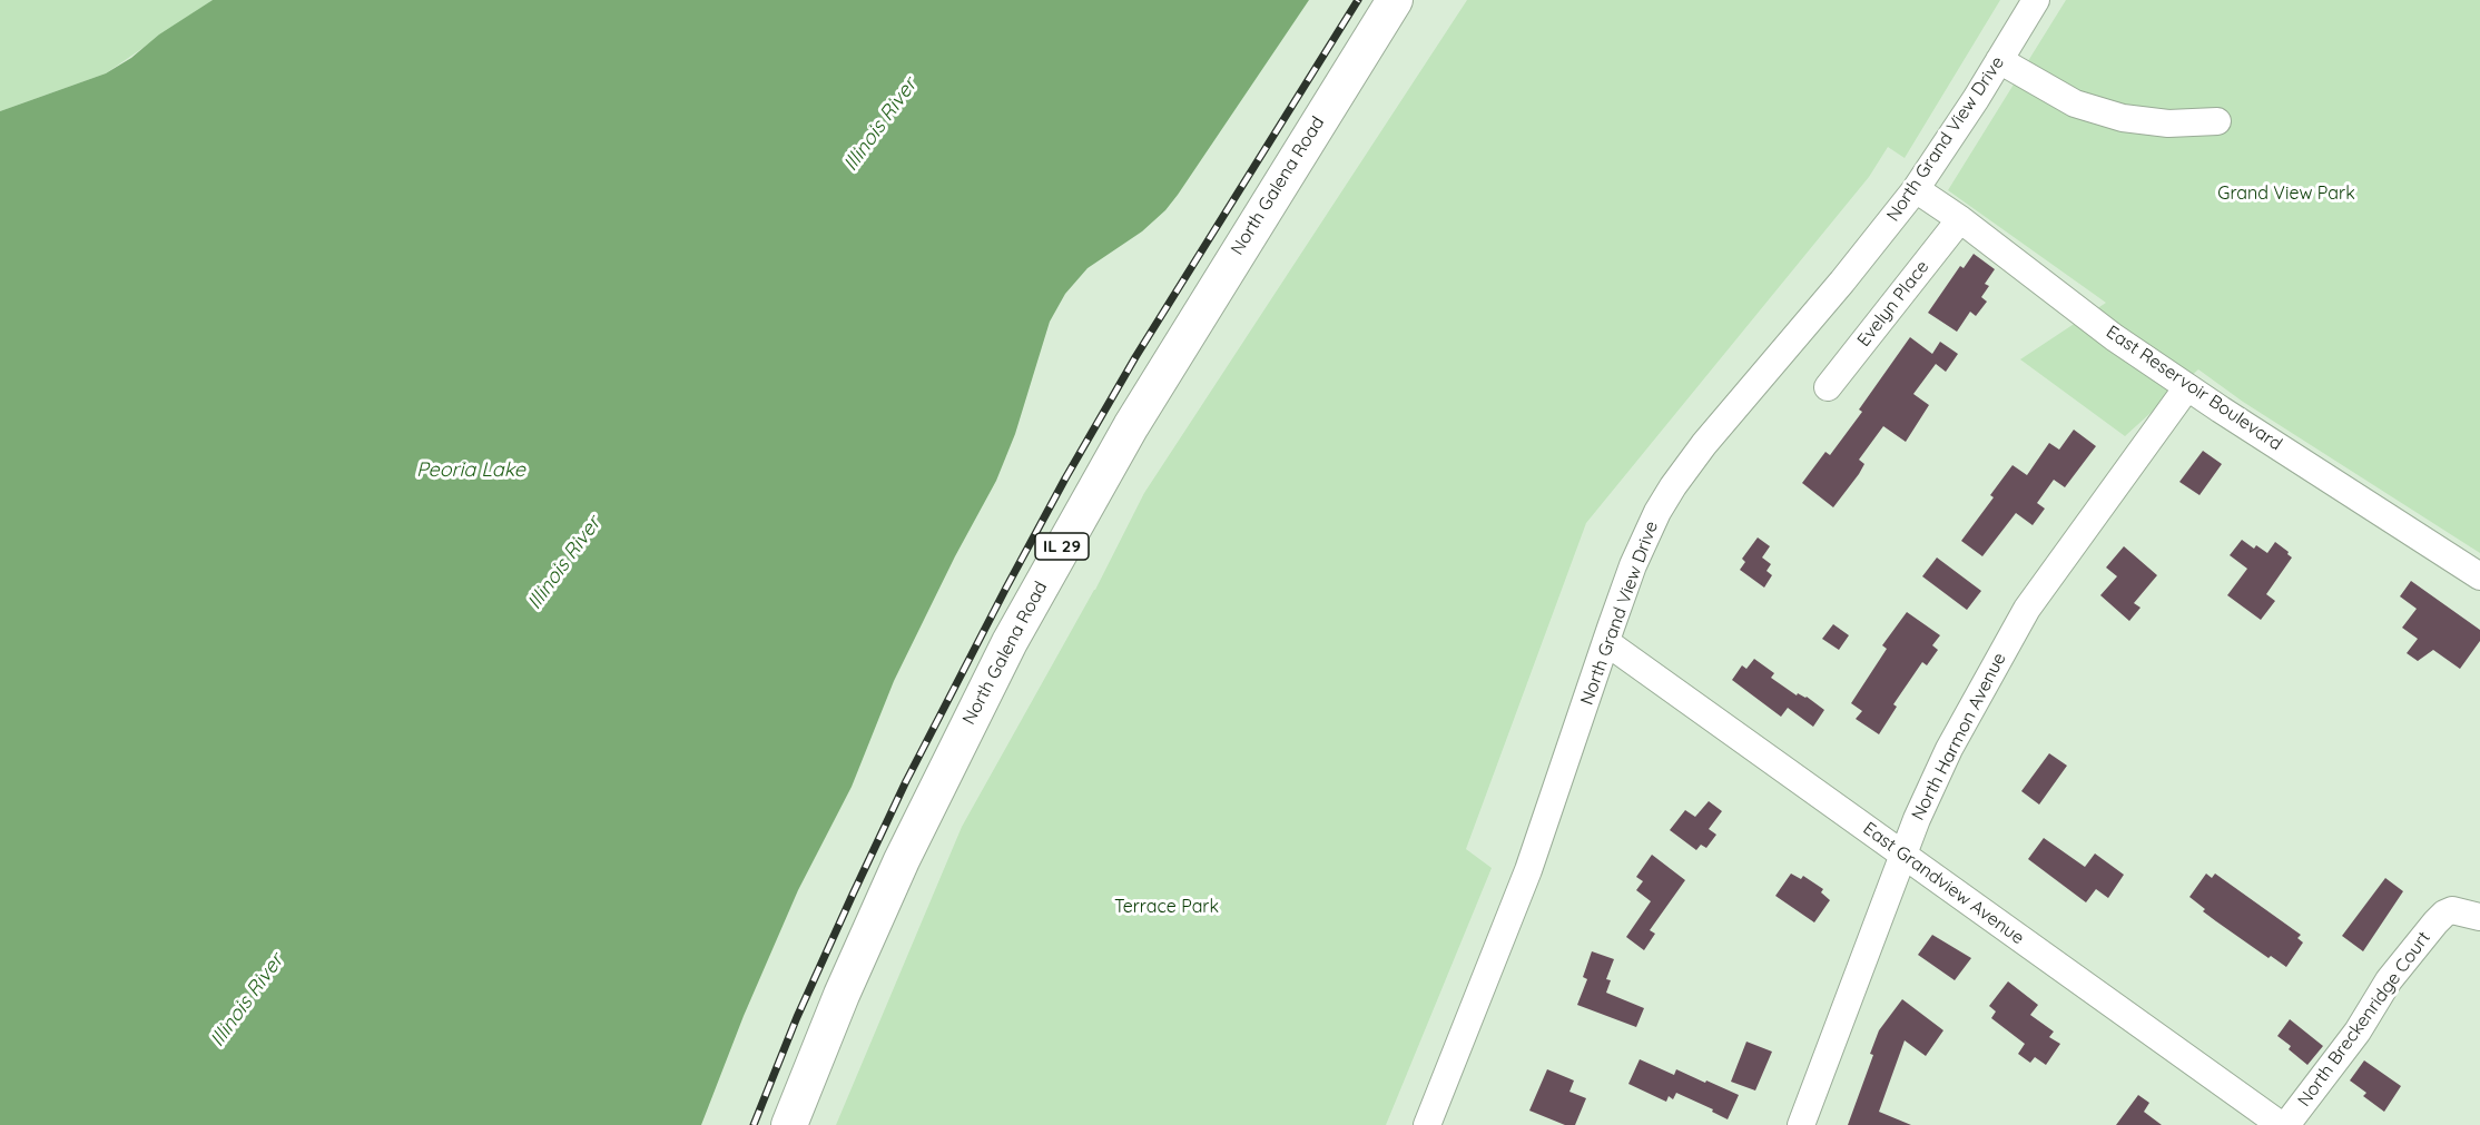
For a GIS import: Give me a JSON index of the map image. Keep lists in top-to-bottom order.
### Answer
{
  "streets": {
    "main road": ["North Galena Road", "IL 29"],
    "street": [
      "North Grand View Drive",
      "Evelyn Place",
      "East Reservoir Boulevard",
      "North Harmon Avenue",
      "East Grandview Avenue",
      "North Breckenridge Court"
    ]
  },
  "crossings": [
    ["North Grand View Drive", "East Reservoir Boulevard"],
    ["North Grand View Drive", "East Grandview Avenue"],
    ["Evelyn Place", "East Reservoir Boulevard"],
    ["East Reservoir Boulevard", "North Harmon Avenue"],
    ["North Harmon Avenue", "East Grandview Avenue"]
  ],
  "water": ["Illinois River", "Peoria Lake"],
  "parks": ["Grand View Park", "Terrace Park"]
}
